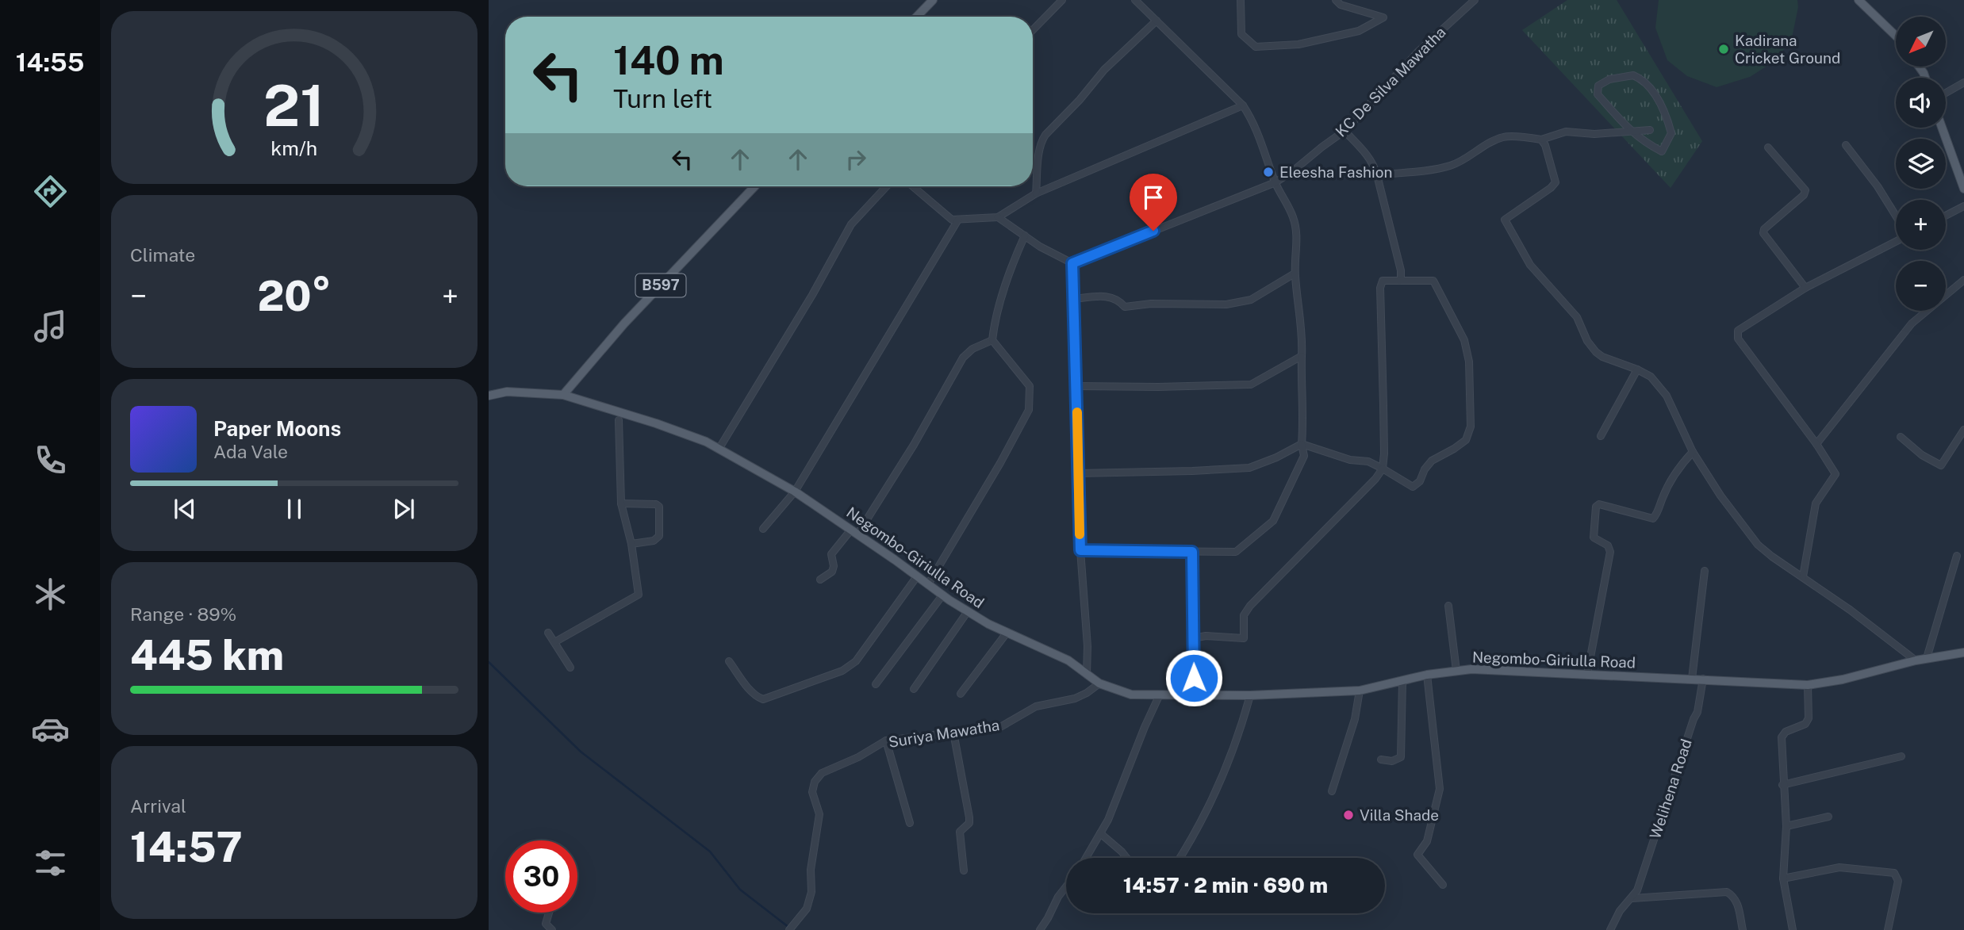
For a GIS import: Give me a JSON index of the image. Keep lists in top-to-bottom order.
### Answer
{
  "streets": {
    "main road": ["B597", "Negombo-Giriulla Road"],
    "street": ["KC De Silva Mawatha", "Suriya Mawatha", "Welihena Road"]
  },
  "crossings": [
    ["B597", "Negombo-Giriulla Road"],
    ["Negombo-Giriulla Road", "Suriya Mawatha"],
    ["Negombo-Giriulla Road", "Welihena Road"]
  ],
  "places": ["Kadirana Cricket Ground", "Eleesha Fashion", "Villa Shade"],
  "north": "bottom left",
  "page": {
    "tabs": "14:55",
    "map_buttons": ["+", "−"],
    "turn": ["140 m", "Turn left"],
    "tile": [
      "Climate",
      ["Range · 89%", "445 km"],
      ["Arrival", "14:57"]
    ],
    "heat": ["−", "20°", "+"],
    "song": ["Paper Moons", "Ada Vale"],
    "limit": "30",
    "trip": "14:57 · 2 min · 690 m",
    "gauge": ["21", "km/h"]
  }
}
